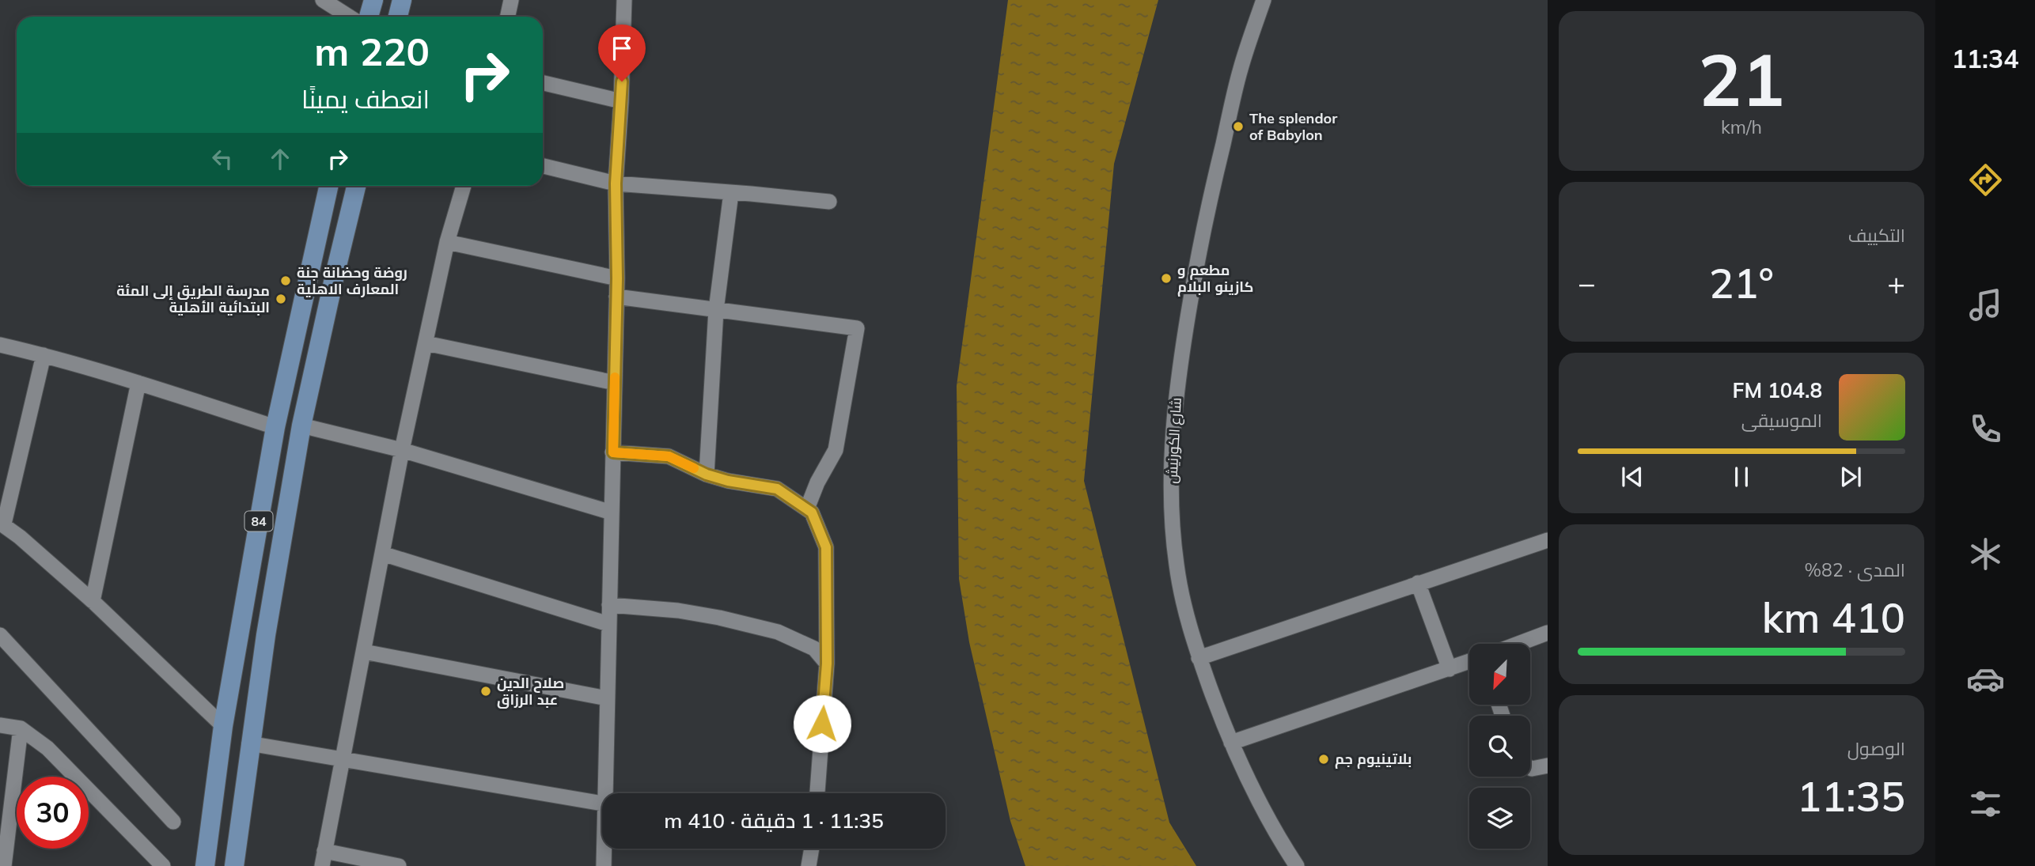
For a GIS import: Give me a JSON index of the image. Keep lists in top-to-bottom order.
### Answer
{
  "streets": {
    "main road": ["84"],
    "street": ["شارع الكورنيش"]
  },
  "places": [
    "The splendor of Babylon",
    "مطعم و كازينو البلام",
    "روضة وحضانة جنة المعارف الاهلية",
    "مدرسة الطريق إلى المئة البتدائية الأهلية",
    "صلاح الدين عبد الرزاق",
    "بلاتينيوم جم"
  ],
  "north": "bottom left",
  "page": {
    "tabs": "11:34",
    "tile": [
      ["21", "km/h"],
      "التكييف",
      ["المدى · 82%", "410 km"],
      ["الوصول", "11:35"]
    ],
    "turn": ["220 m", "انعطف يمينًا"],
    "heat": ["−", "21°", "+"],
    "song": ["104.8 FM", "الموسيقى"],
    "limit": "30",
    "trip": "11:35 · 1 دقيقة · 410 m"
  }
}
